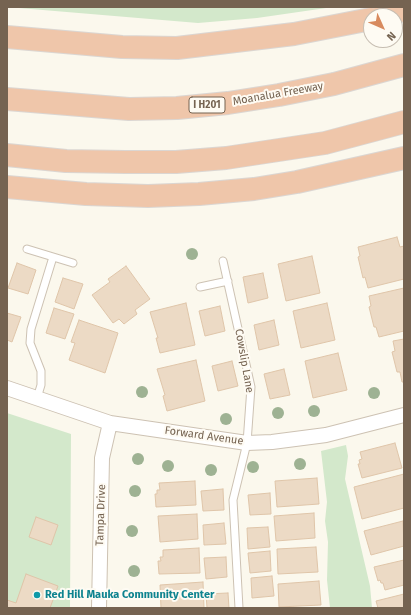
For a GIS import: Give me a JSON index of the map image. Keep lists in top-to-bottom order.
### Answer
{
  "streets": {
    "highway": ["Moanalua Freeway", "I H201"],
    "street": ["Forward Avenue", "Tampa Drive"],
    "lane": ["Cowslip Lane"]
  },
  "crossings": [
    ["Cowslip Lane", "Forward Avenue"],
    ["Forward Avenue", "Tampa Drive"]
  ],
  "places": ["Red Hill Mauka Community Center"],
  "north": "bottom right"
}
